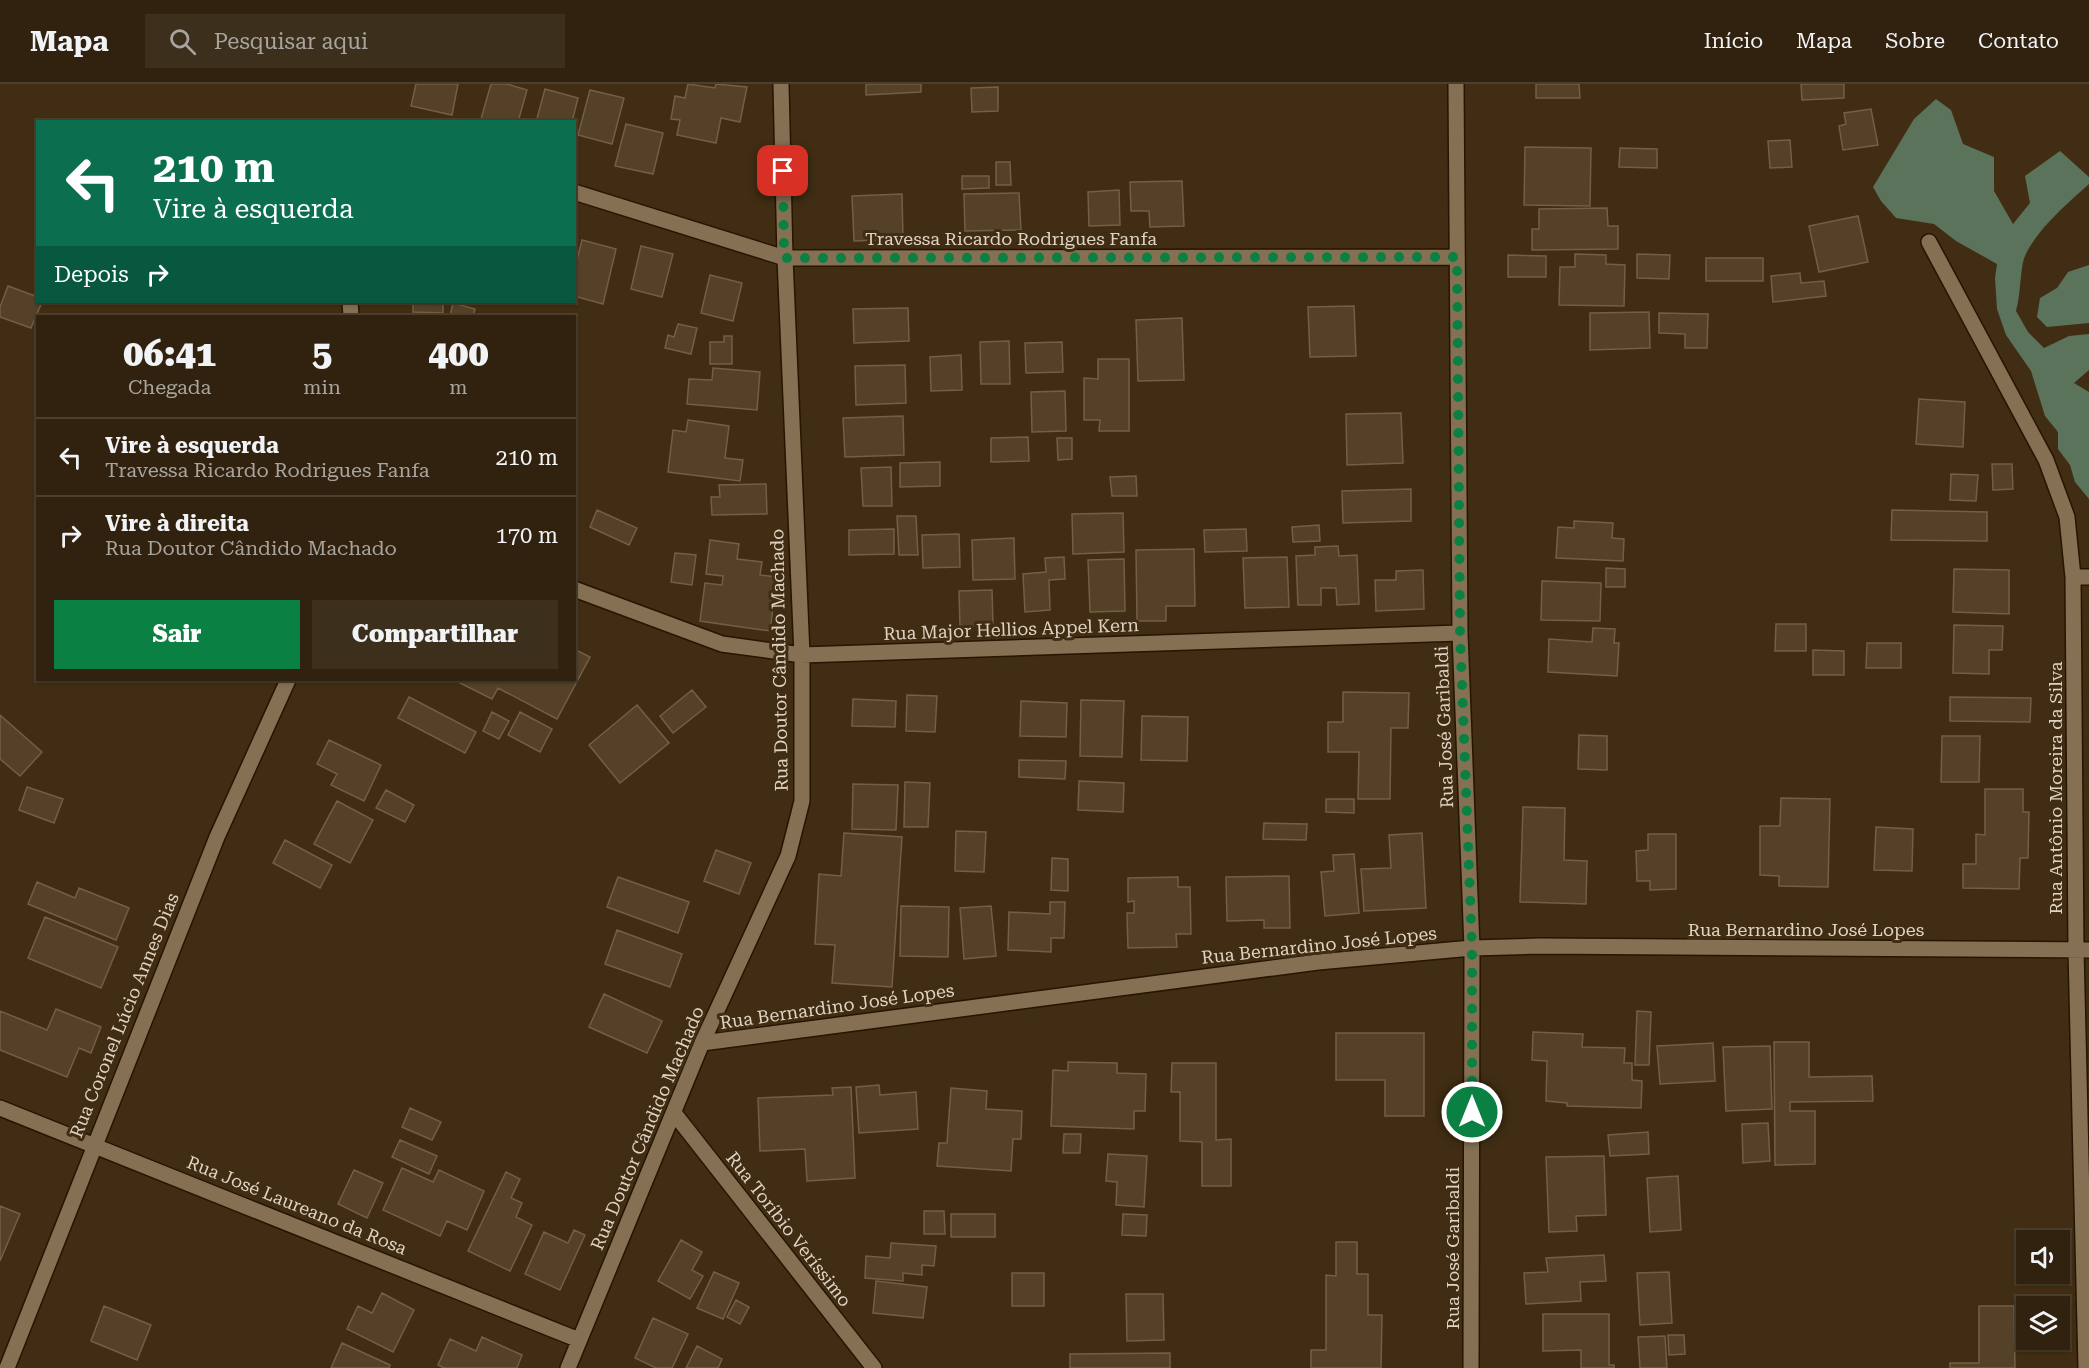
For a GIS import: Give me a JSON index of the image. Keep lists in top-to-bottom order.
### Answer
{
  "streets": {
    "street": [
      "Travessa Ricardo Rodrigues Fanfa",
      "Rua Major Hellios Appel Kern",
      "Rua Doutor Cândido Machado",
      "Rua José Garibaldi",
      "Rua Antônio Moreira da Silva",
      "Rua Bernardino José Lopes",
      "Rua Coronel Lúcio Annes Dias",
      "Rua José Laureano da Rosa",
      "Rua Toríbio Veríssimo"
    ]
  },
  "crossings": [
    ["Travessa Ricardo Rodrigues Fanfa", "Rua Doutor Cândido Machado"],
    ["Travessa Ricardo Rodrigues Fanfa", "Rua José Garibaldi"],
    ["Rua Major Hellios Appel Kern", "Rua Doutor Cândido Machado"],
    ["Rua Major Hellios Appel Kern", "Rua José Garibaldi"],
    ["Rua Doutor Cândido Machado", "Rua Bernardino José Lopes"],
    ["Rua Doutor Cândido Machado", "Rua José Laureano da Rosa"],
    ["Rua Doutor Cândido Machado", "Rua Toríbio Veríssimo"],
    ["Rua José Garibaldi", "Rua Bernardino José Lopes"],
    ["Rua Antônio Moreira da Silva", "Rua Bernardino José Lopes"],
    ["Rua Coronel Lúcio Annes Dias", "Rua José Laureano da Rosa"]
  ],
  "page": {
    "header": "Mapa",
    "search": "Pesquisar aqui",
    "nav": [
      "Início",
      "Mapa",
      "Sobre",
      "Contato"
    ],
    "turn": ["210 m", "Vire à esquerda"],
    "then": "Depois",
    "eta": [
      "06:41",
      "Chegada",
      "5",
      "min",
      "400",
      "m"
    ],
    "list": [
      {
        "name": "Vire à esquerda",
        "note": "Travessa Ricardo Rodrigues Fanfa",
        "value": "210 m"
      },
      {
        "name": "Vire à direita",
        "note": "Rua Doutor Cândido Machado",
        "value": "170 m"
      }
    ],
    "buttons": ["Sair", "Compartilhar"]
  }
}
